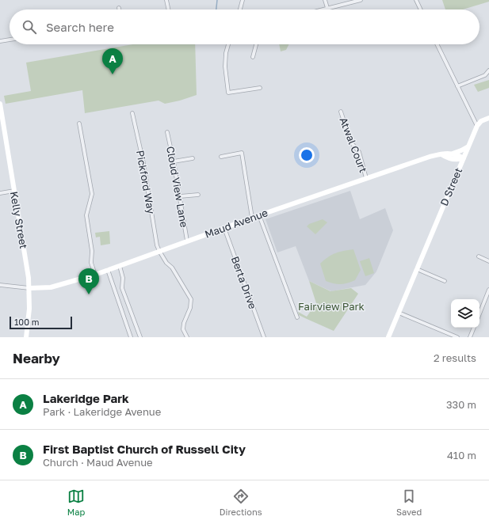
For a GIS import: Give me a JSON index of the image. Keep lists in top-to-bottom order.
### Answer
{
  "streets": {
    "street": [
      "Atwal Court",
      "Pickford Way",
      "Cloud View Lane",
      "D Street",
      "Kelly Street",
      "Maud Avenue",
      "Berta Drive"
    ]
  },
  "crossings": [
    ["Atwal Court", "Maud Avenue"],
    ["Pickford Way", "Maud Avenue"],
    ["Cloud View Lane", "Maud Avenue"],
    ["D Street", "Maud Avenue"],
    ["Kelly Street", "Maud Avenue"],
    ["Maud Avenue", "Berta Drive"]
  ],
  "parks": ["Fairview Park"],
  "scale_bar": "100 m",
  "page": {
    "search": "Search here",
    "pins": ["A", "B"],
    "scale": "100 m",
    "heading": ["Nearby", "2 results"],
    "list": [
      {
        "mark": "A",
        "name": "Lakeridge Park",
        "note": "Park · Lakeridge Avenue",
        "value": "330 m"
      },
      {
        "mark": "B",
        "name": "First Baptist Church of Russell City",
        "note": "Church · Maud Avenue",
        "value": "410 m"
      }
    ],
    "nav": ["Map", "Directions", "Saved"]
  }
}
